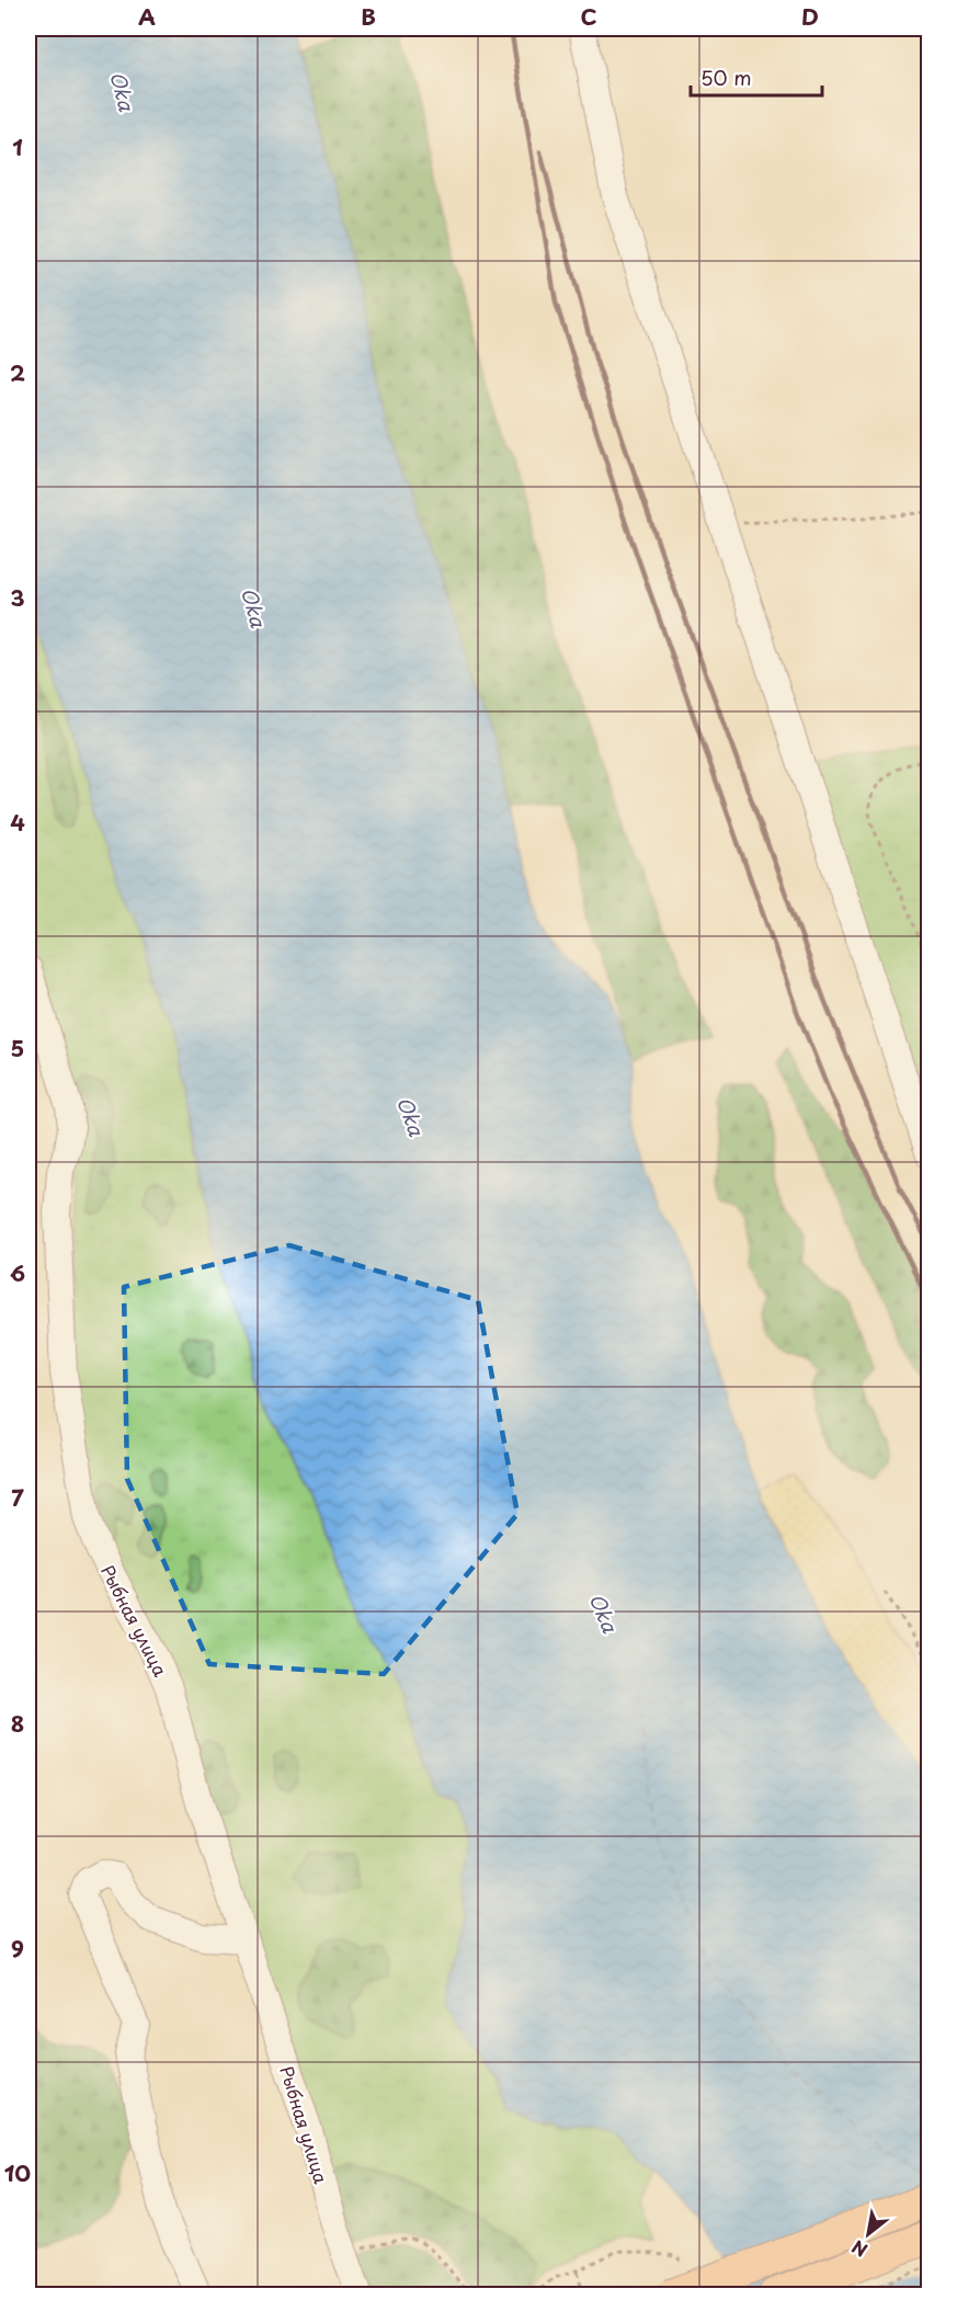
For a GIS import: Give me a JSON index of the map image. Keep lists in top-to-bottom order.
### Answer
{
  "streets": {
    "street": ["Рыбная улица"]
  },
  "water": ["Oka"],
  "scale_bar": "50 m",
  "north": "bottom left",
  "grid": {
    "columns": [
      "A",
      "B",
      "C",
      "D"
    ],
    "rows": [
      "1",
      "2",
      "3",
      "4",
      "5",
      "6",
      "7",
      "8",
      "9",
      "10"
    ]
  }
}
